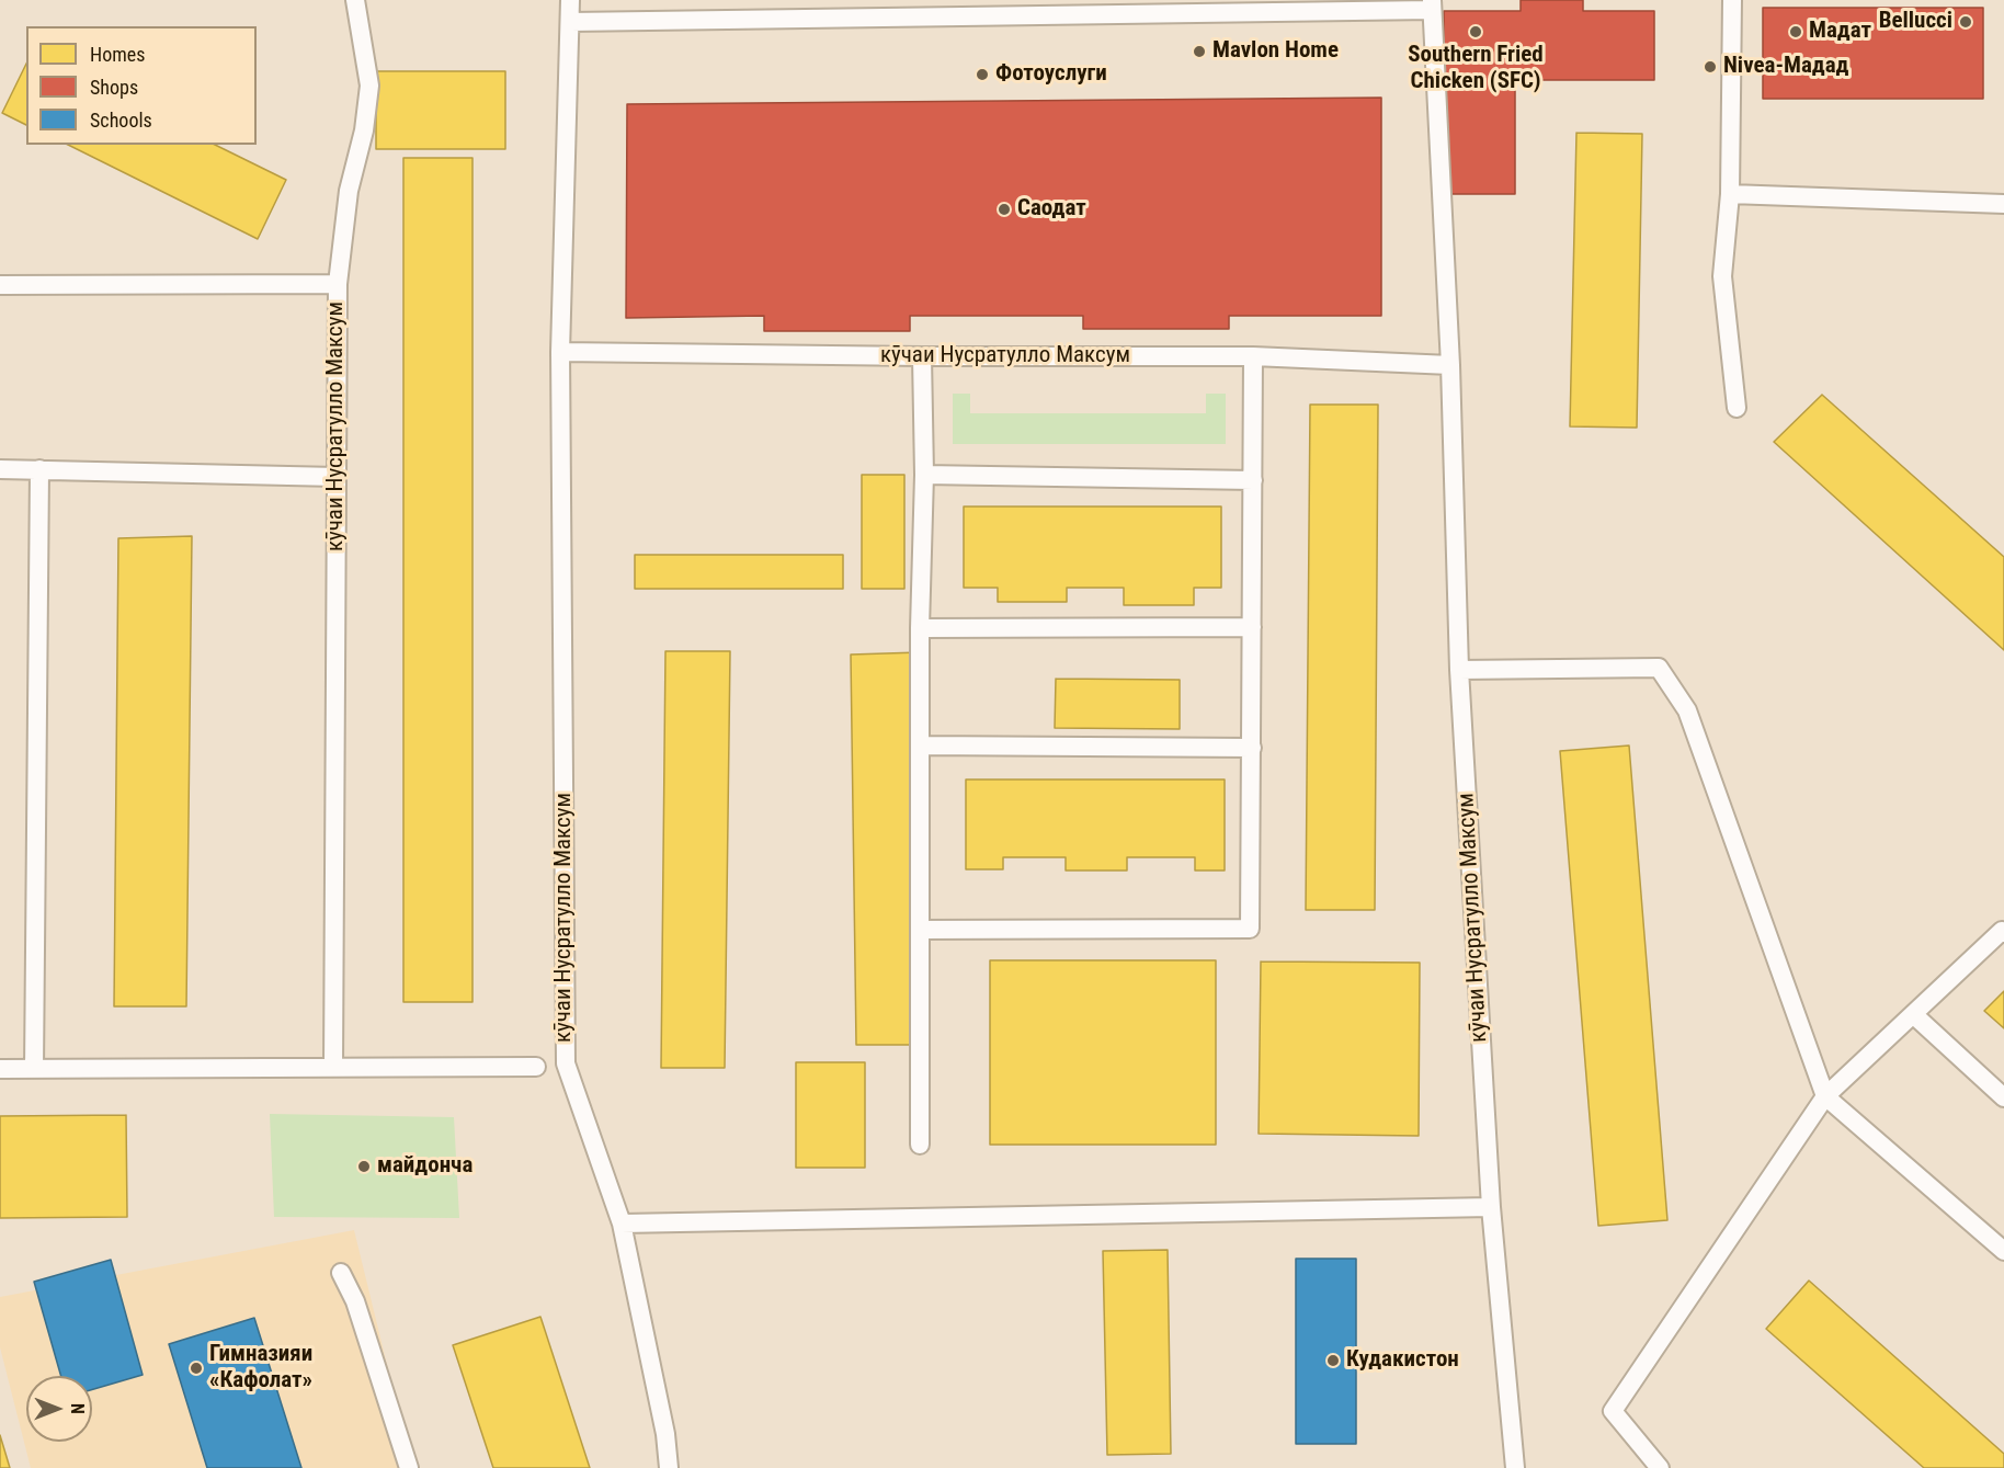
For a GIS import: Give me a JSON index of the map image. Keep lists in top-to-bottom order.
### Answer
{
  "streets": {
    "lane": ["кӯчаи Нусратулло Максум"]
  },
  "places": [
    "Bellucci",
    "Southern Fried Chicken (SFC)",
    "Мадат",
    "Mavlon Home",
    "Nivea-Мадад",
    "Фотоуслуги",
    "Саодат",
    "майдонча",
    "Кудакистон",
    "Гимназияи «Кафолат»"
  ],
  "legend": ["Homes", "Shops", "Schools"],
  "north": "right"
}
